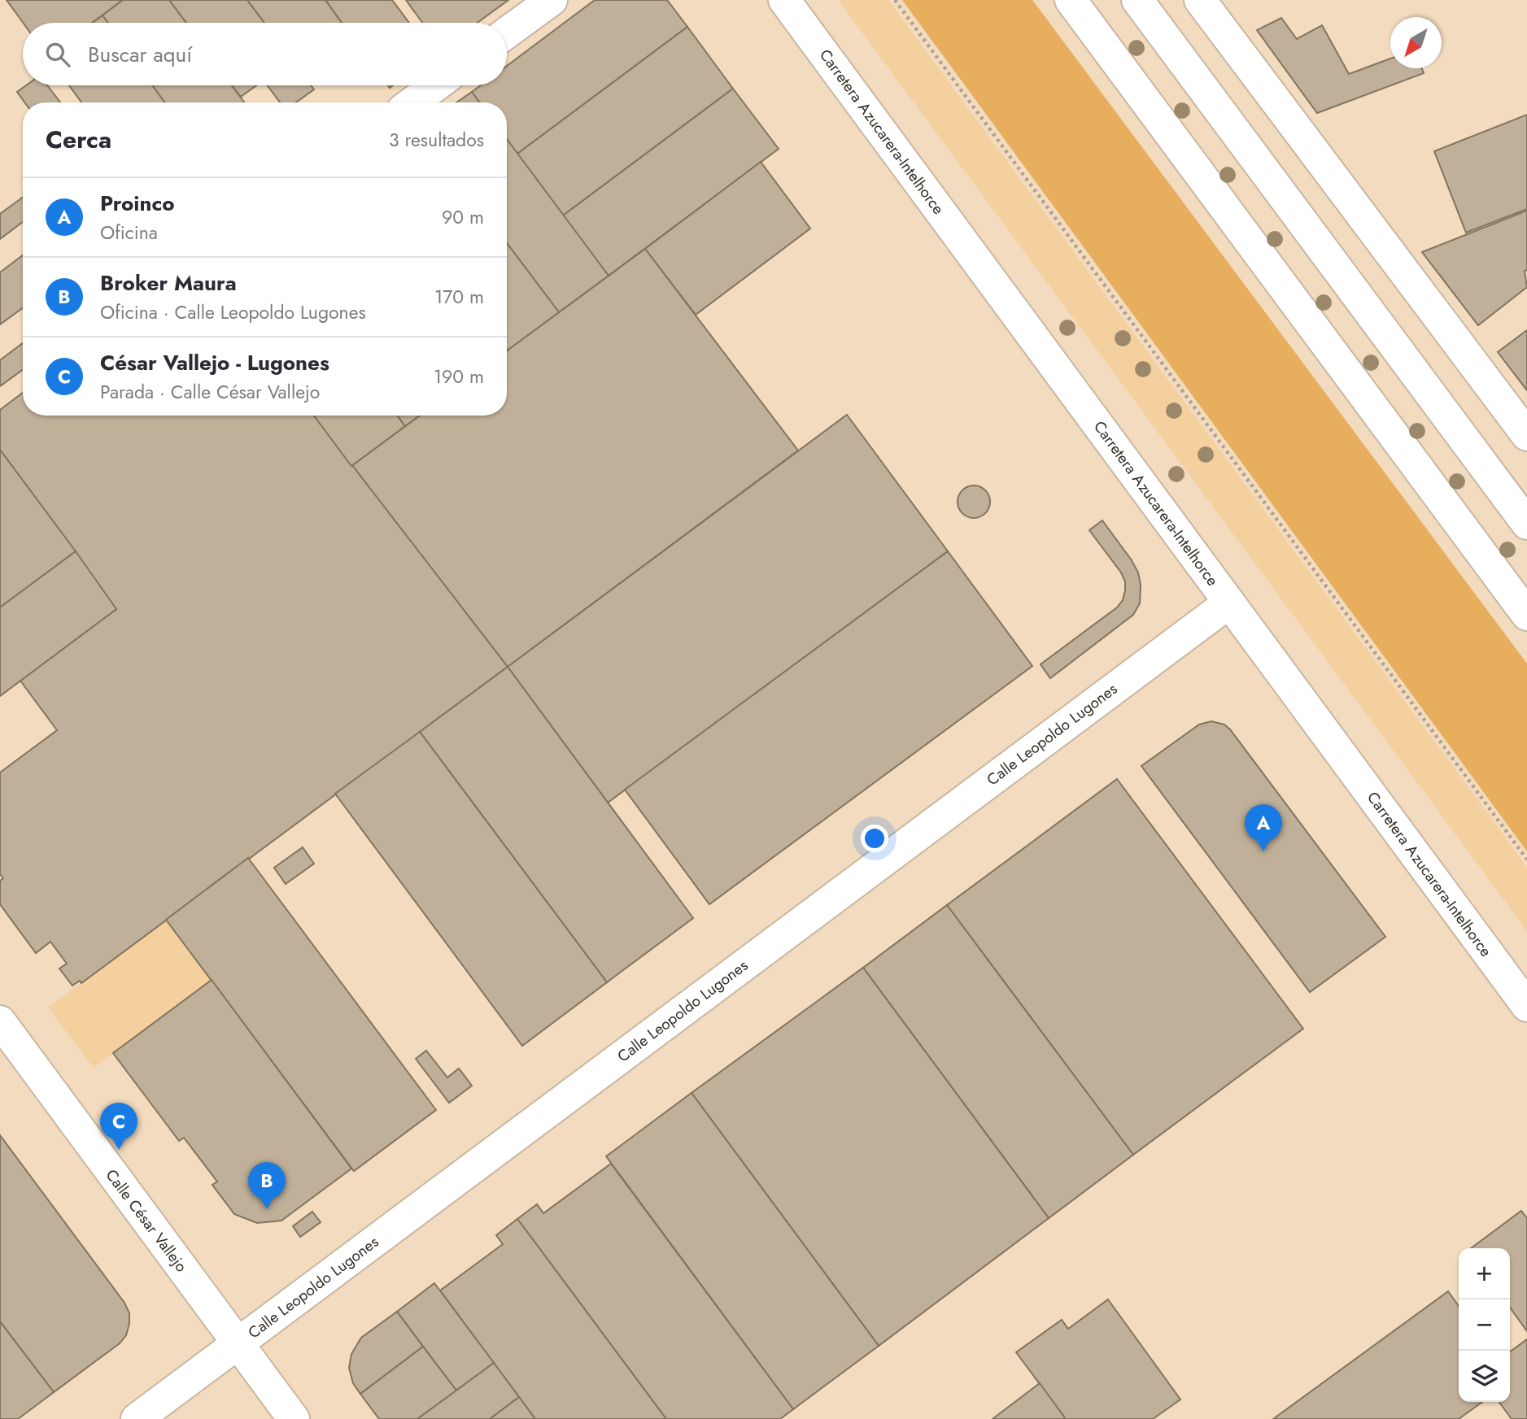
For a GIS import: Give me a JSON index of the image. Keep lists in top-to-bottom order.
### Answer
{
  "streets": {
    "street": ["Carretera Azucarera-Intelhorce", "Calle Leopoldo Lugones", "Calle César Vallejo"]
  },
  "crossings": [
    ["Carretera Azucarera-Intelhorce", "Calle Leopoldo Lugones"],
    ["Calle Leopoldo Lugones", "Calle César Vallejo"]
  ],
  "north": "bottom left",
  "page": {
    "search": "Buscar aquí",
    "heading": ["Cerca", "3 resultados"],
    "list": [
      {
        "mark": "A",
        "name": "Proinco",
        "note": "Oficina",
        "value": "90 m"
      },
      {
        "mark": "B",
        "name": "Broker Maura",
        "note": "Oficina · Calle Leopoldo Lugones",
        "value": "170 m"
      },
      {
        "mark": "C",
        "name": "César Vallejo - Lugones",
        "note": "Parada · Calle César Vallejo",
        "value": "190 m"
      }
    ],
    "pins": ["A", "C", "B"],
    "map_buttons": ["+", "−"]
  }
}
